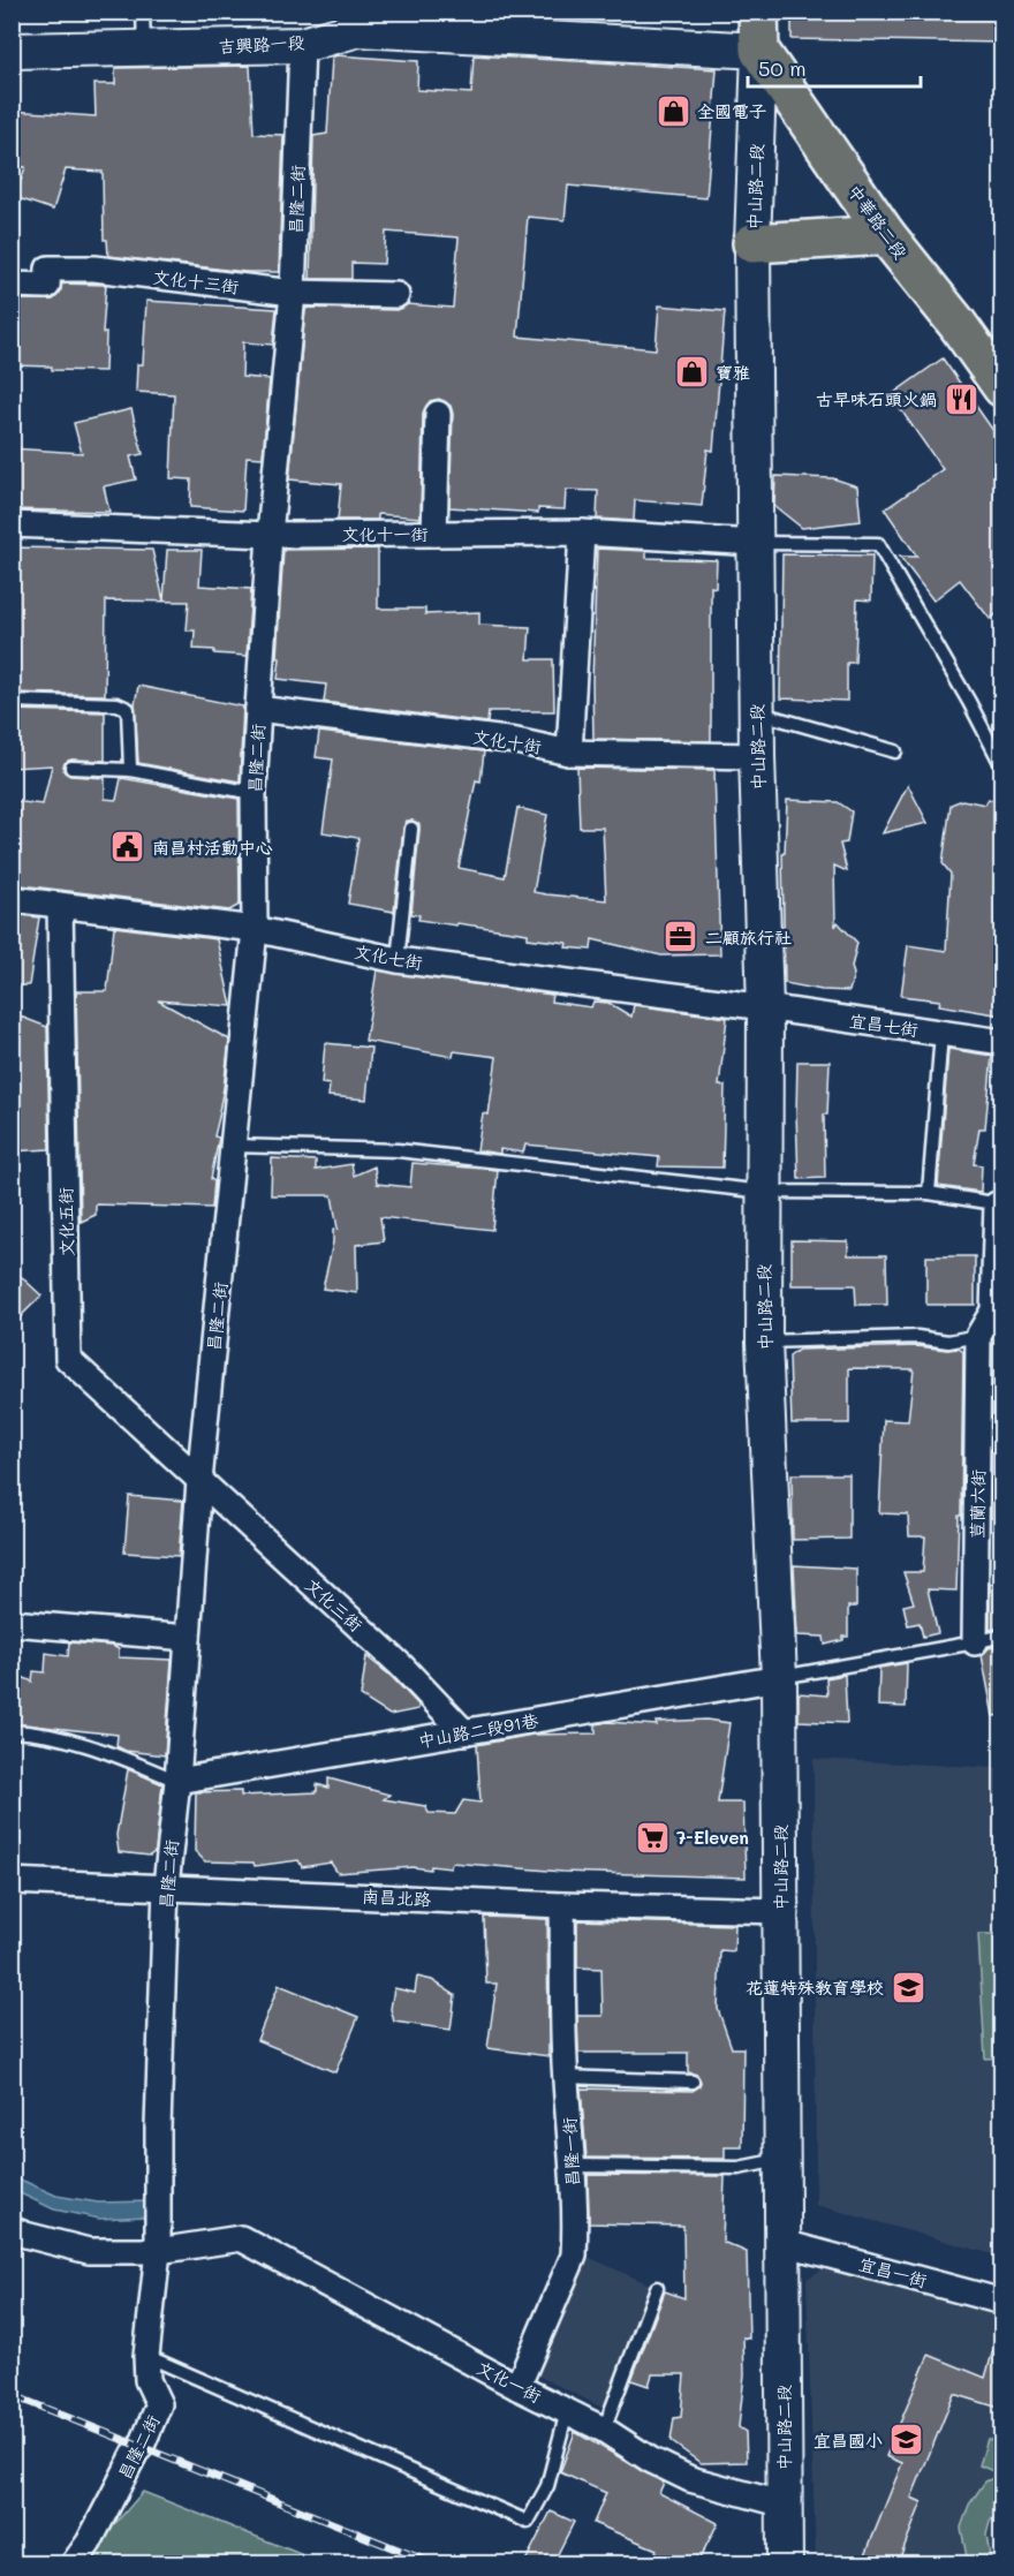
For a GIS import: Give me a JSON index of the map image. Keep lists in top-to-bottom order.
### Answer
{
  "streets": {
    "main road": ["中華路二段"],
    "street": [
      "吉興路一段",
      "中山路二段",
      "昌隆二街",
      "文化十三街",
      "文化十一街",
      "文化十街",
      "文化七街",
      "宜昌七街",
      "文化五街",
      "荳蘭六街",
      "文化三街",
      "中山路二段91巷",
      "南昌北路",
      "昌隆一街",
      "宜昌一街",
      "文化一街"
    ]
  },
  "crossings": [
    ["吉興路一段", "中山路二段"],
    ["吉興路一段", "昌隆二街"],
    ["吉興路一段", "中華路二段"],
    ["中山路二段", "中華路二段"],
    ["中山路二段", "文化十一街"],
    ["中山路二段", "文化十街"],
    ["中山路二段", "文化七街"],
    ["中山路二段", "宜昌七街"],
    ["中山路二段", "中山路二段91巷"],
    ["中山路二段", "南昌北路"],
    ["中山路二段", "宜昌一街"],
    ["中山路二段", "文化一街"],
    ["昌隆二街", "文化十三街"],
    ["昌隆二街", "文化十一街"],
    ["昌隆二街", "文化十街"],
    ["昌隆二街", "文化七街"],
    ["昌隆二街", "文化五街"],
    ["昌隆二街", "文化三街"],
    ["昌隆二街", "中山路二段91巷"],
    ["昌隆二街", "南昌北路"],
    ["昌隆二街", "文化一街"],
    ["文化七街", "宜昌七街"],
    ["文化七街", "文化五街"],
    ["文化五街", "文化三街"],
    ["文化三街", "中山路二段91巷"],
    ["南昌北路", "昌隆一街"],
    ["昌隆一街", "文化一街"]
  ],
  "places": {
    "shop": ["全國電子", "寶雅"],
    "restaurant": ["古早味石頭火鍋"],
    "public building": ["南昌村活動中心"],
    "office": ["二顧旅行社"],
    "supermarket": ["7-Eleven"],
    "school or university": ["花蓮特殊教育學校", "宜昌國小"]
  },
  "scale_bar": "50 m"
}
